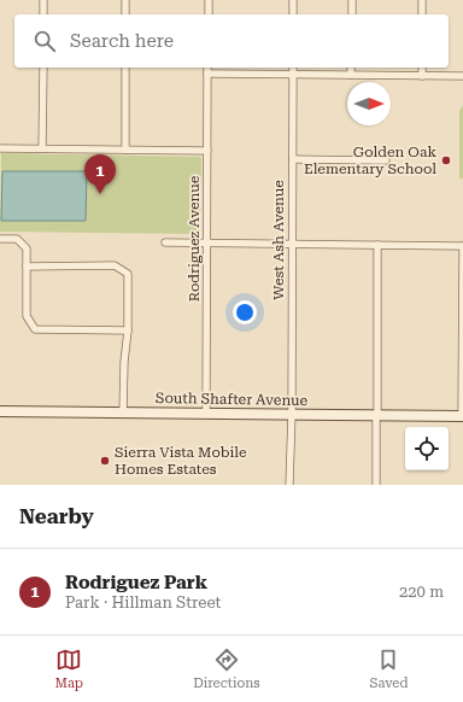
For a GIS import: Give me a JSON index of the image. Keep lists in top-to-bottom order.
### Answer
{
  "streets": {
    "main road": ["South Shafter Avenue"],
    "street": ["Rodriguez Avenue", "West Ash Avenue"]
  },
  "crossings": [
    ["Rodriguez Avenue", "South Shafter Avenue"],
    ["West Ash Avenue", "South Shafter Avenue"]
  ],
  "places": ["Golden Oak Elementary School", "Sierra Vista Mobile Homes Estates"],
  "north": "right",
  "page": {
    "search": "Search here",
    "pins": "1",
    "heading": "Nearby",
    "list": [
      {
        "mark": "1",
        "name": "Rodriguez Park",
        "note": "Park · Hillman Street",
        "value": "220 m"
      }
    ],
    "nav": ["Map", "Directions", "Saved"]
  }
}
